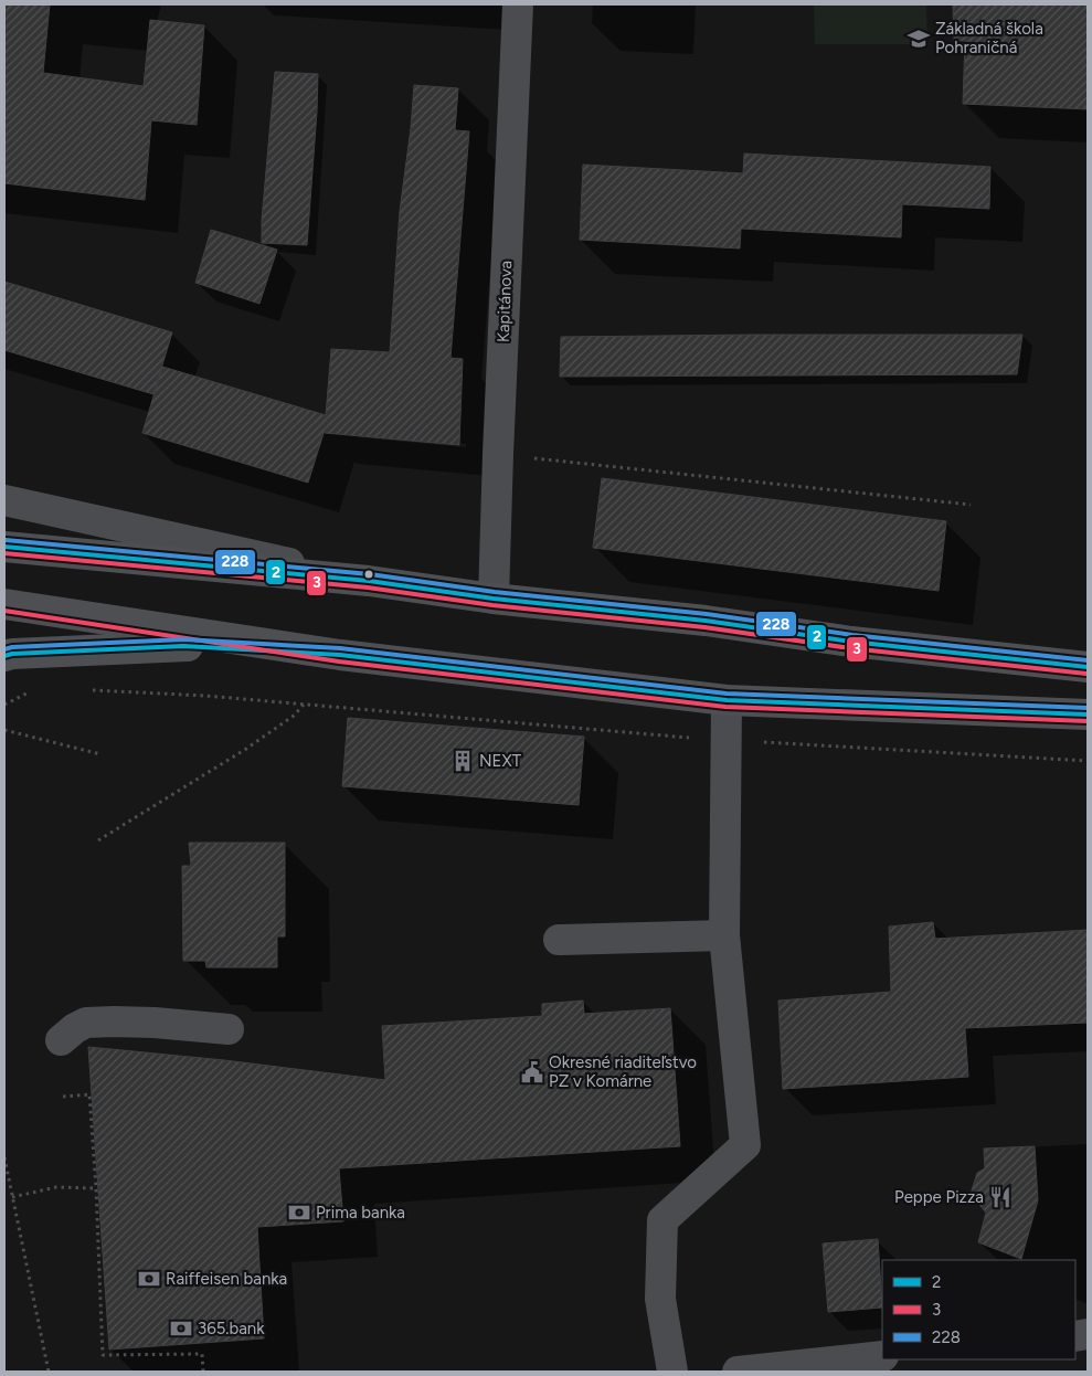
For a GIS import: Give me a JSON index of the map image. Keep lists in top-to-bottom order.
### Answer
{
  "streets": {
    "street": ["Kapitánova"]
  },
  "places": {
    "school or university": ["Základná škola Pohraničná"],
    "building": ["NEXT"],
    "public building": ["Okresné riaditeľstvo PZ v Komárne"],
    "restaurant": ["Peppe Pizza"],
    "bank": ["Prima banka", "Raiffeisen banka", "365.bank"]
  },
  "lines": ["transit line 228", "transit line 2", "transit line 3"],
  "legend": ["2", "3", "228"]
}
